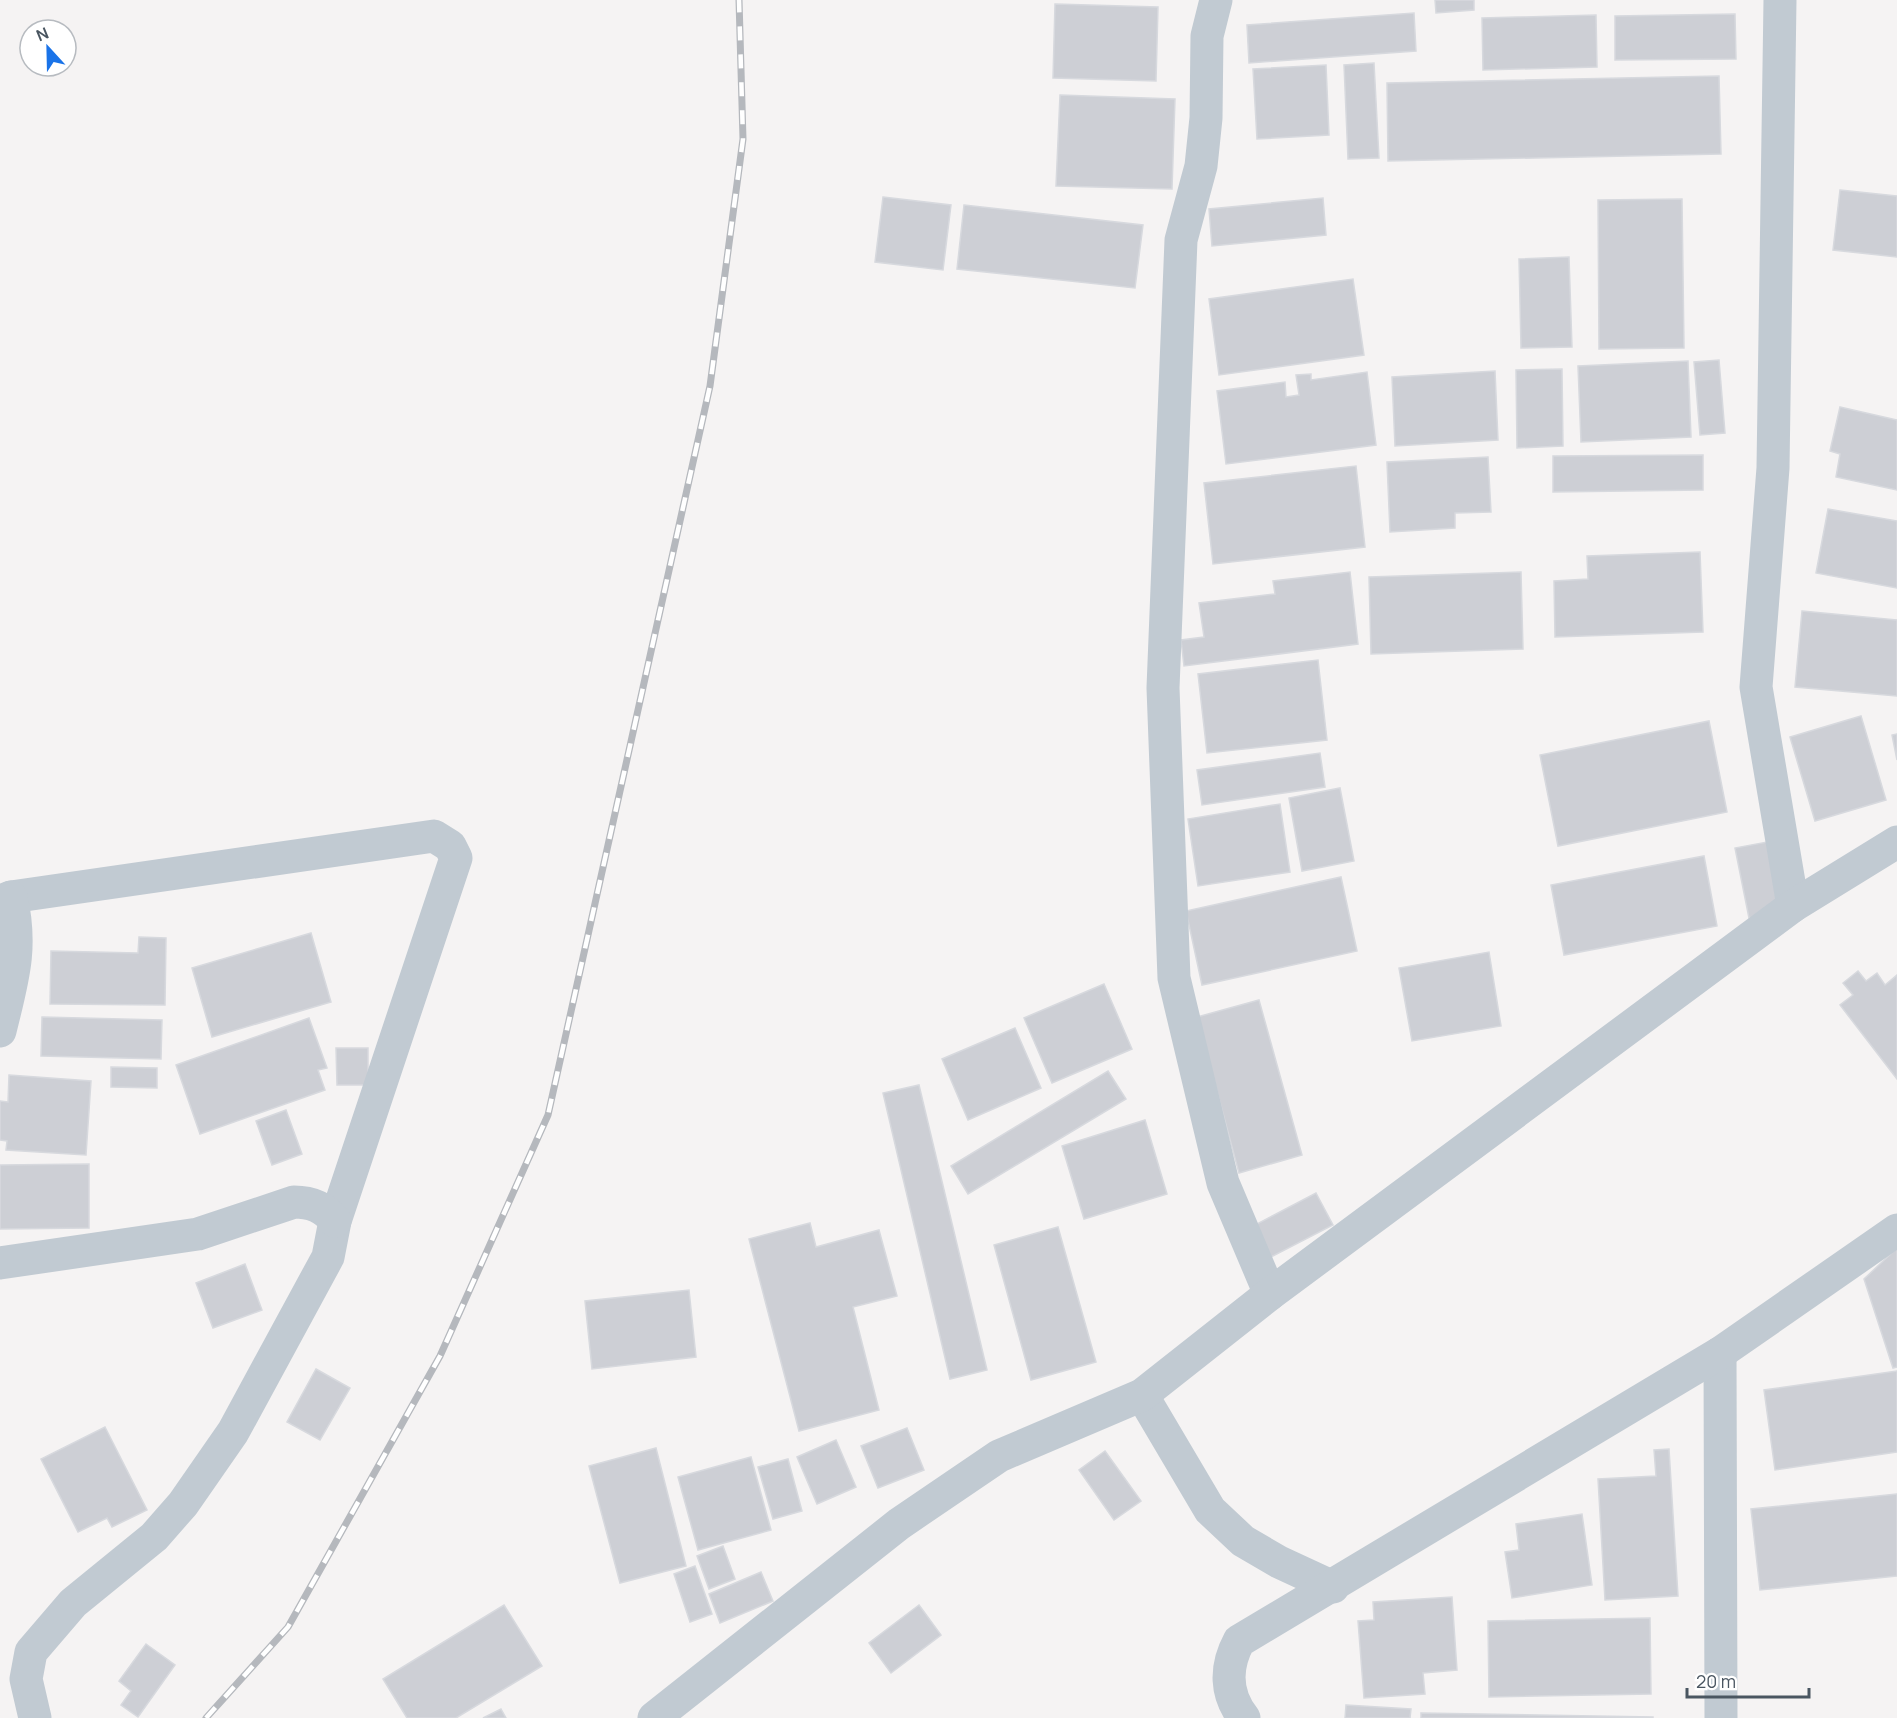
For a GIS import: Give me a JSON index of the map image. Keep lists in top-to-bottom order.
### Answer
{
  "scale_bar": "20 m",
  "north": "top"
}
